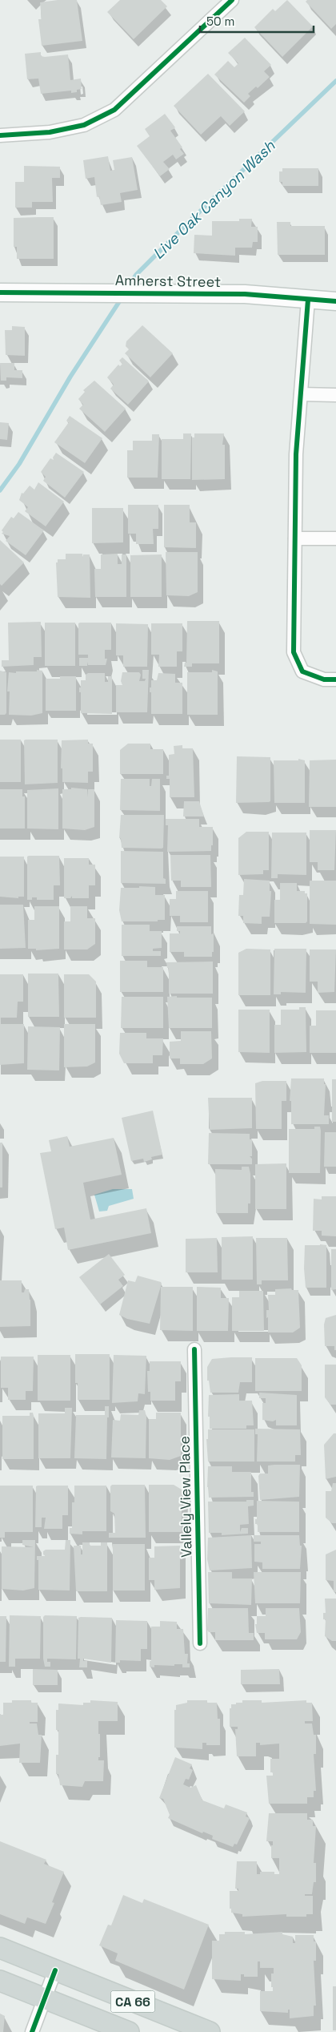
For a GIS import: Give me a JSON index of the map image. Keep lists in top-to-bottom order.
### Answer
{
  "streets": {
    "main road": ["CA 66"],
    "street": ["Amherst Street", "Vallely View Place"]
  },
  "water": ["Live Oak Canyon Wash"],
  "scale_bar": "50 m"
}
